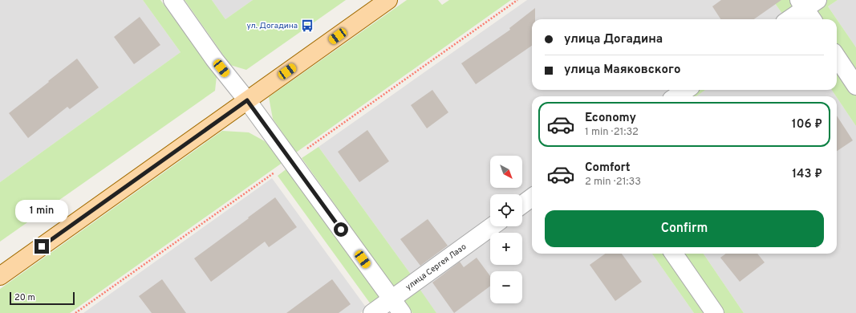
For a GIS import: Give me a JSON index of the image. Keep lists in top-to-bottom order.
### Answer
{
  "streets": {
    "street": ["улица Сергея Лазо"]
  },
  "places": {
    "bus stop": ["ул. Догадина"]
  },
  "scale_bar": "20 m",
  "north": "bottom right",
  "page": {
    "banner": ["улица Догадина", "улица Маяковского"],
    "list": [
      {
        "name": "Economy",
        "note": "1 min · 21:32",
        "value": "106 ₽"
      },
      {
        "name": "Comfort",
        "note": "2 min · 21:33",
        "value": "143 ₽"
      }
    ],
    "map_buttons": ["+", "−"],
    "bubble": "1 min",
    "buttons": "Confirm",
    "scale": "20 m"
  }
}
